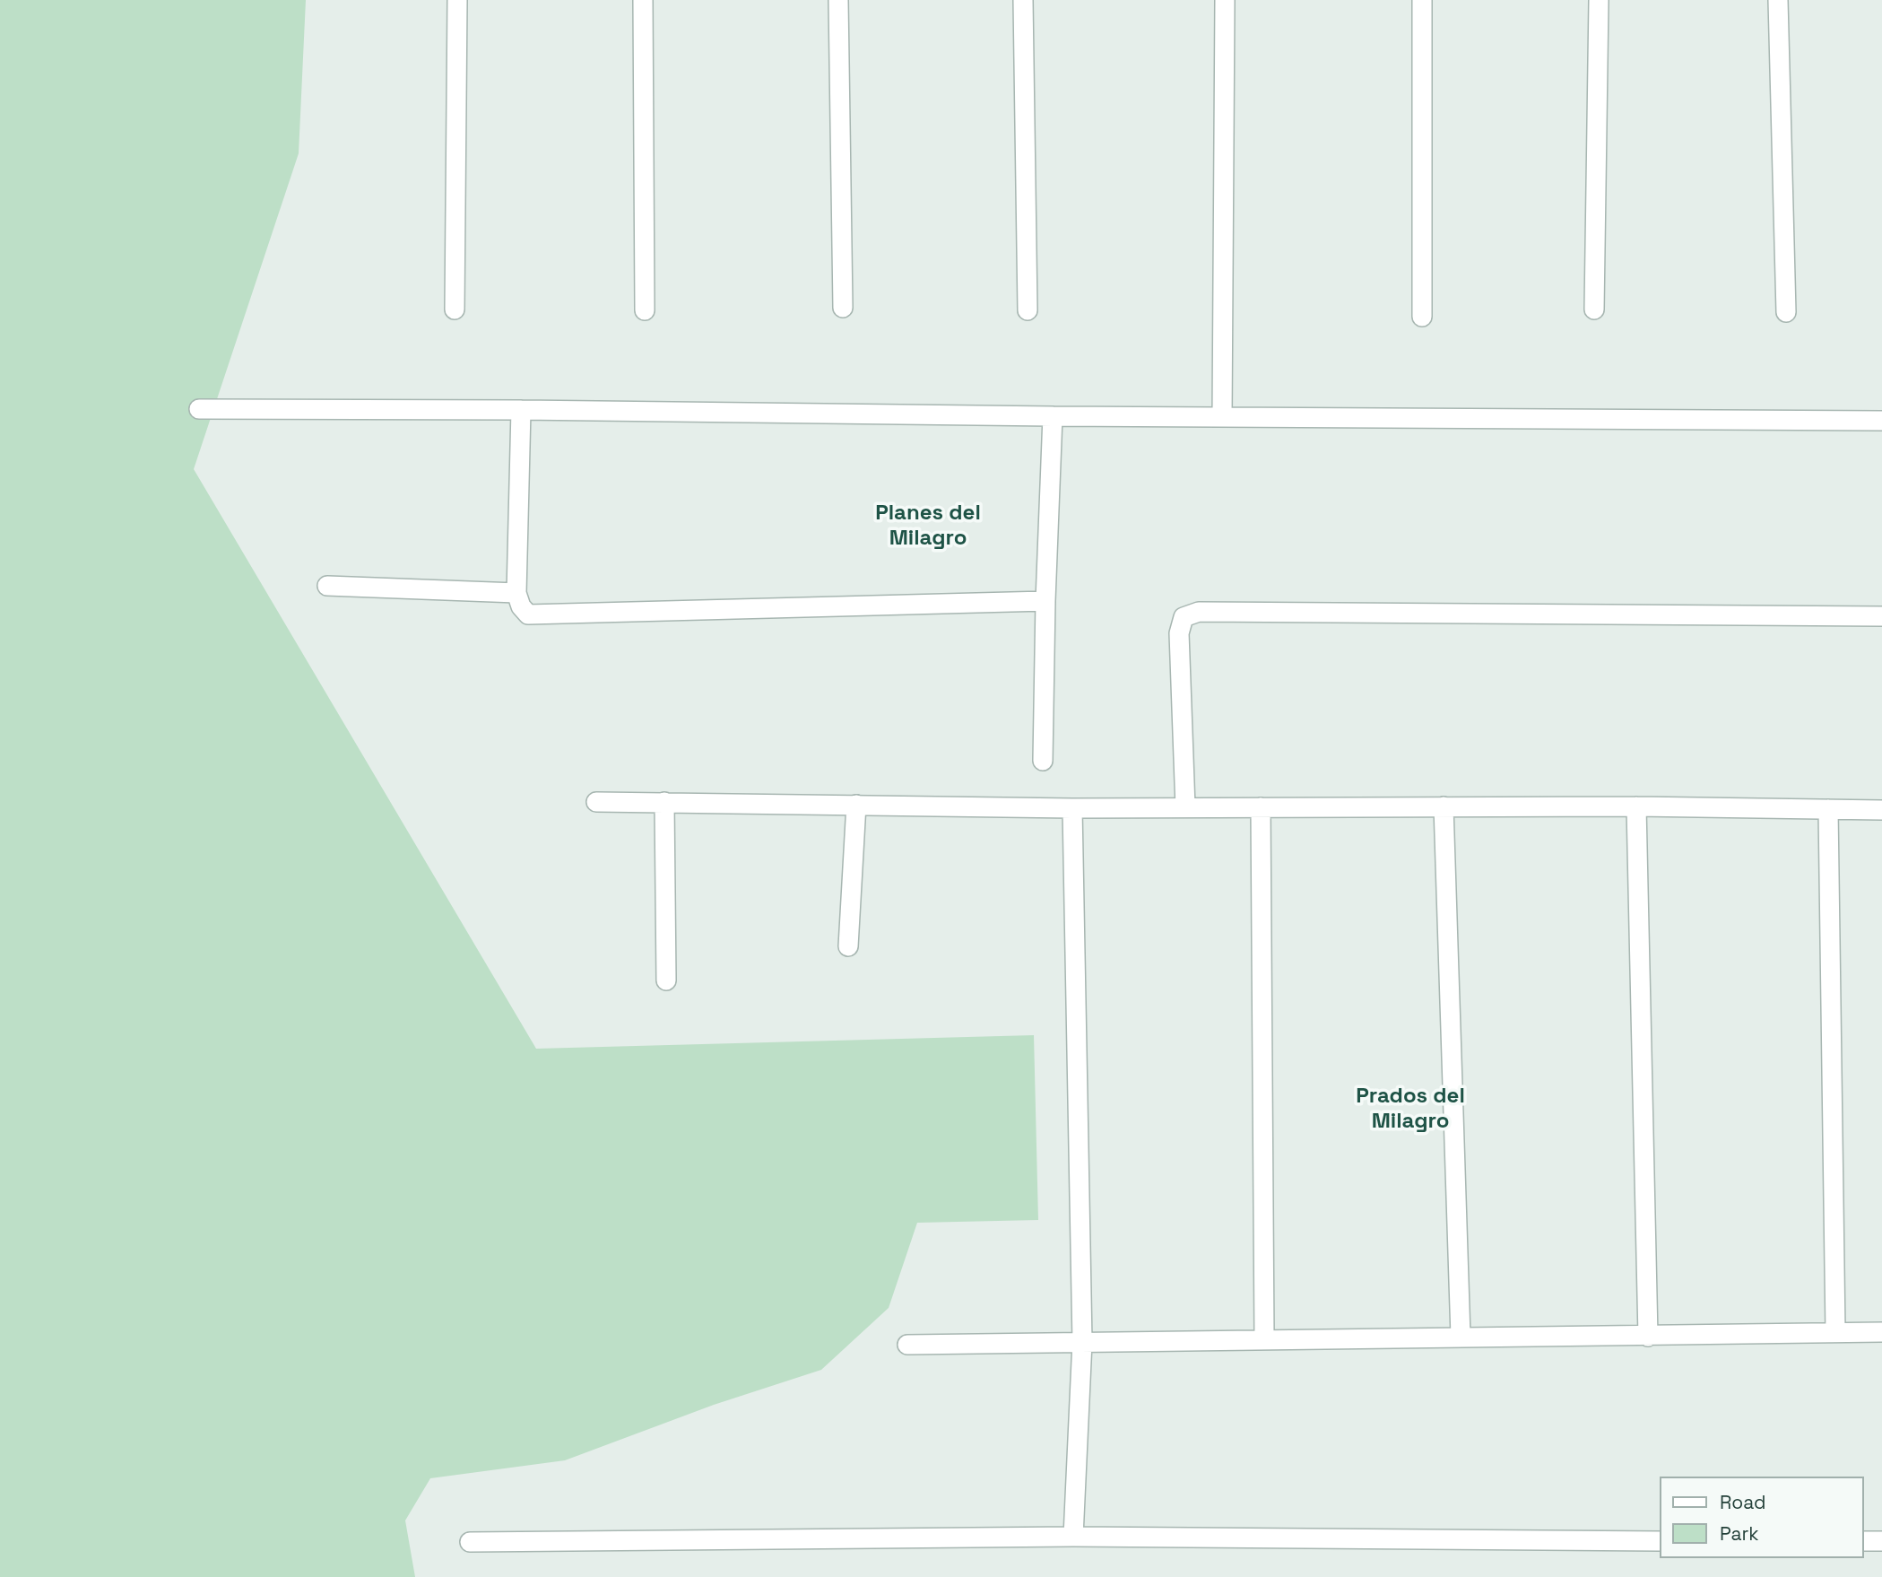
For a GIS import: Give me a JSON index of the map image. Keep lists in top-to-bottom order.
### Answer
{
  "districts": ["Planes del Milagro", "Prados del Milagro"],
  "legend": ["Road", "Park"]
}
